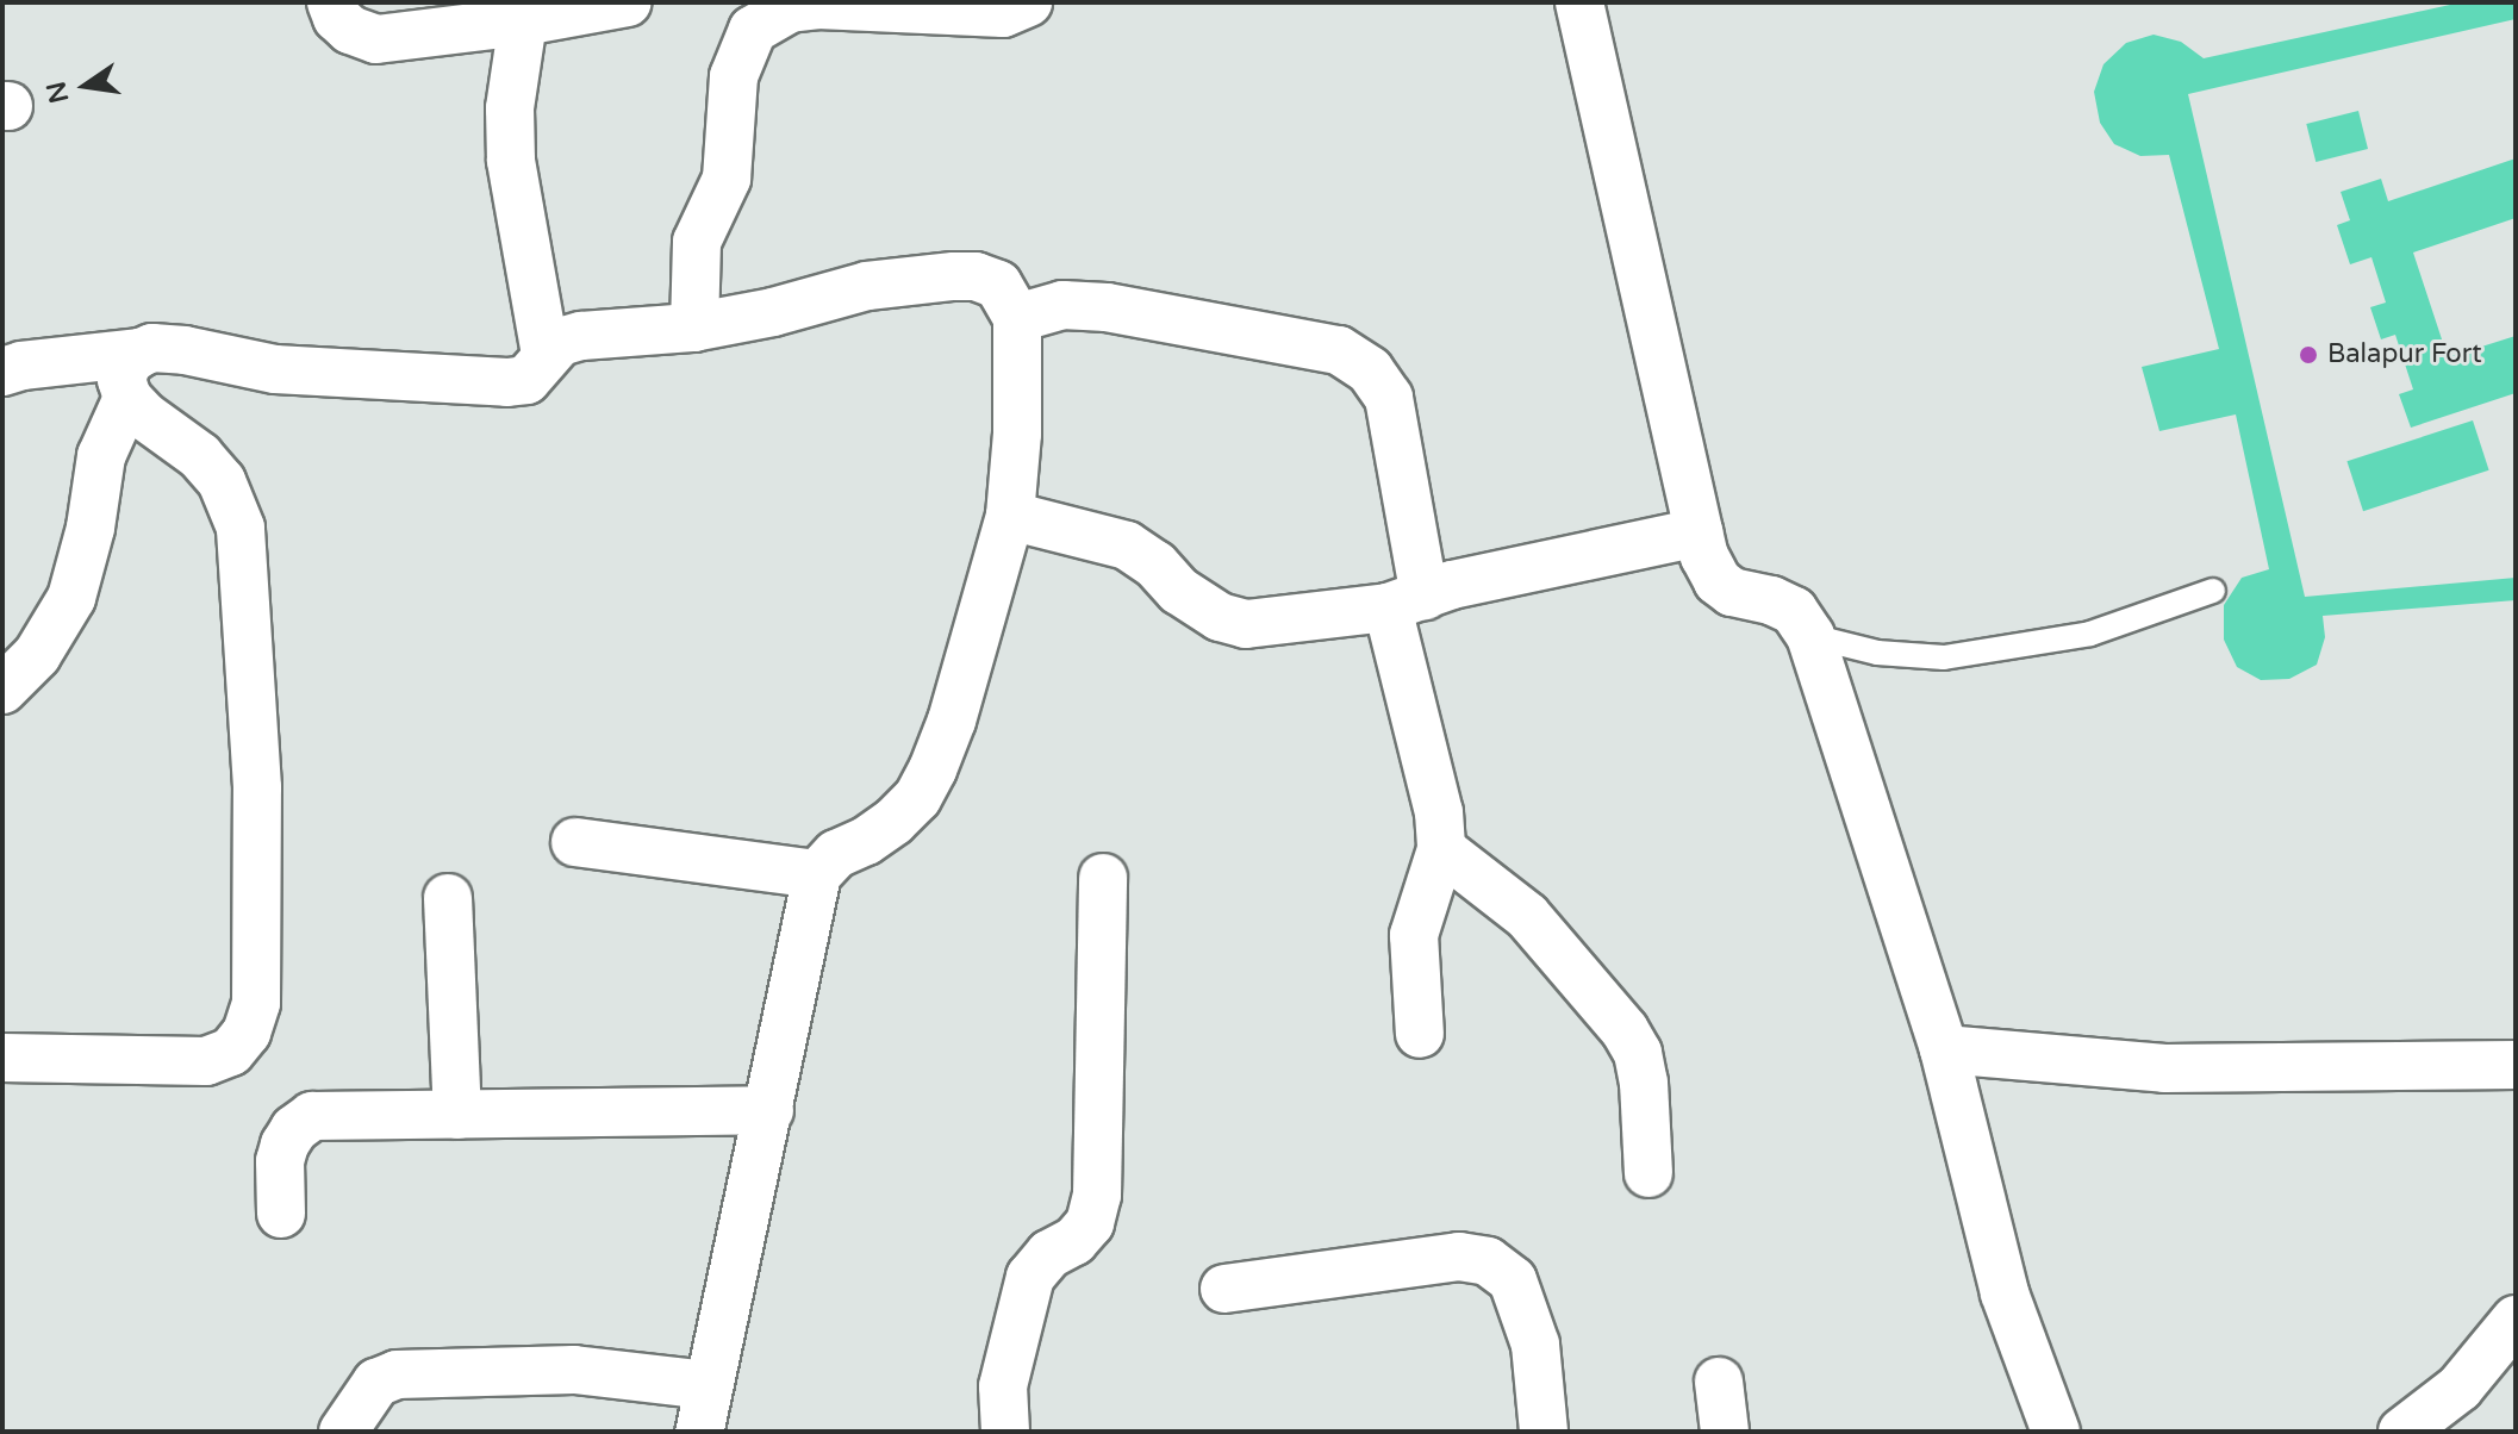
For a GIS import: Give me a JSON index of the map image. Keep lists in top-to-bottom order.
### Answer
{
  "places": ["Balapur Fort"],
  "north": "left"
}
